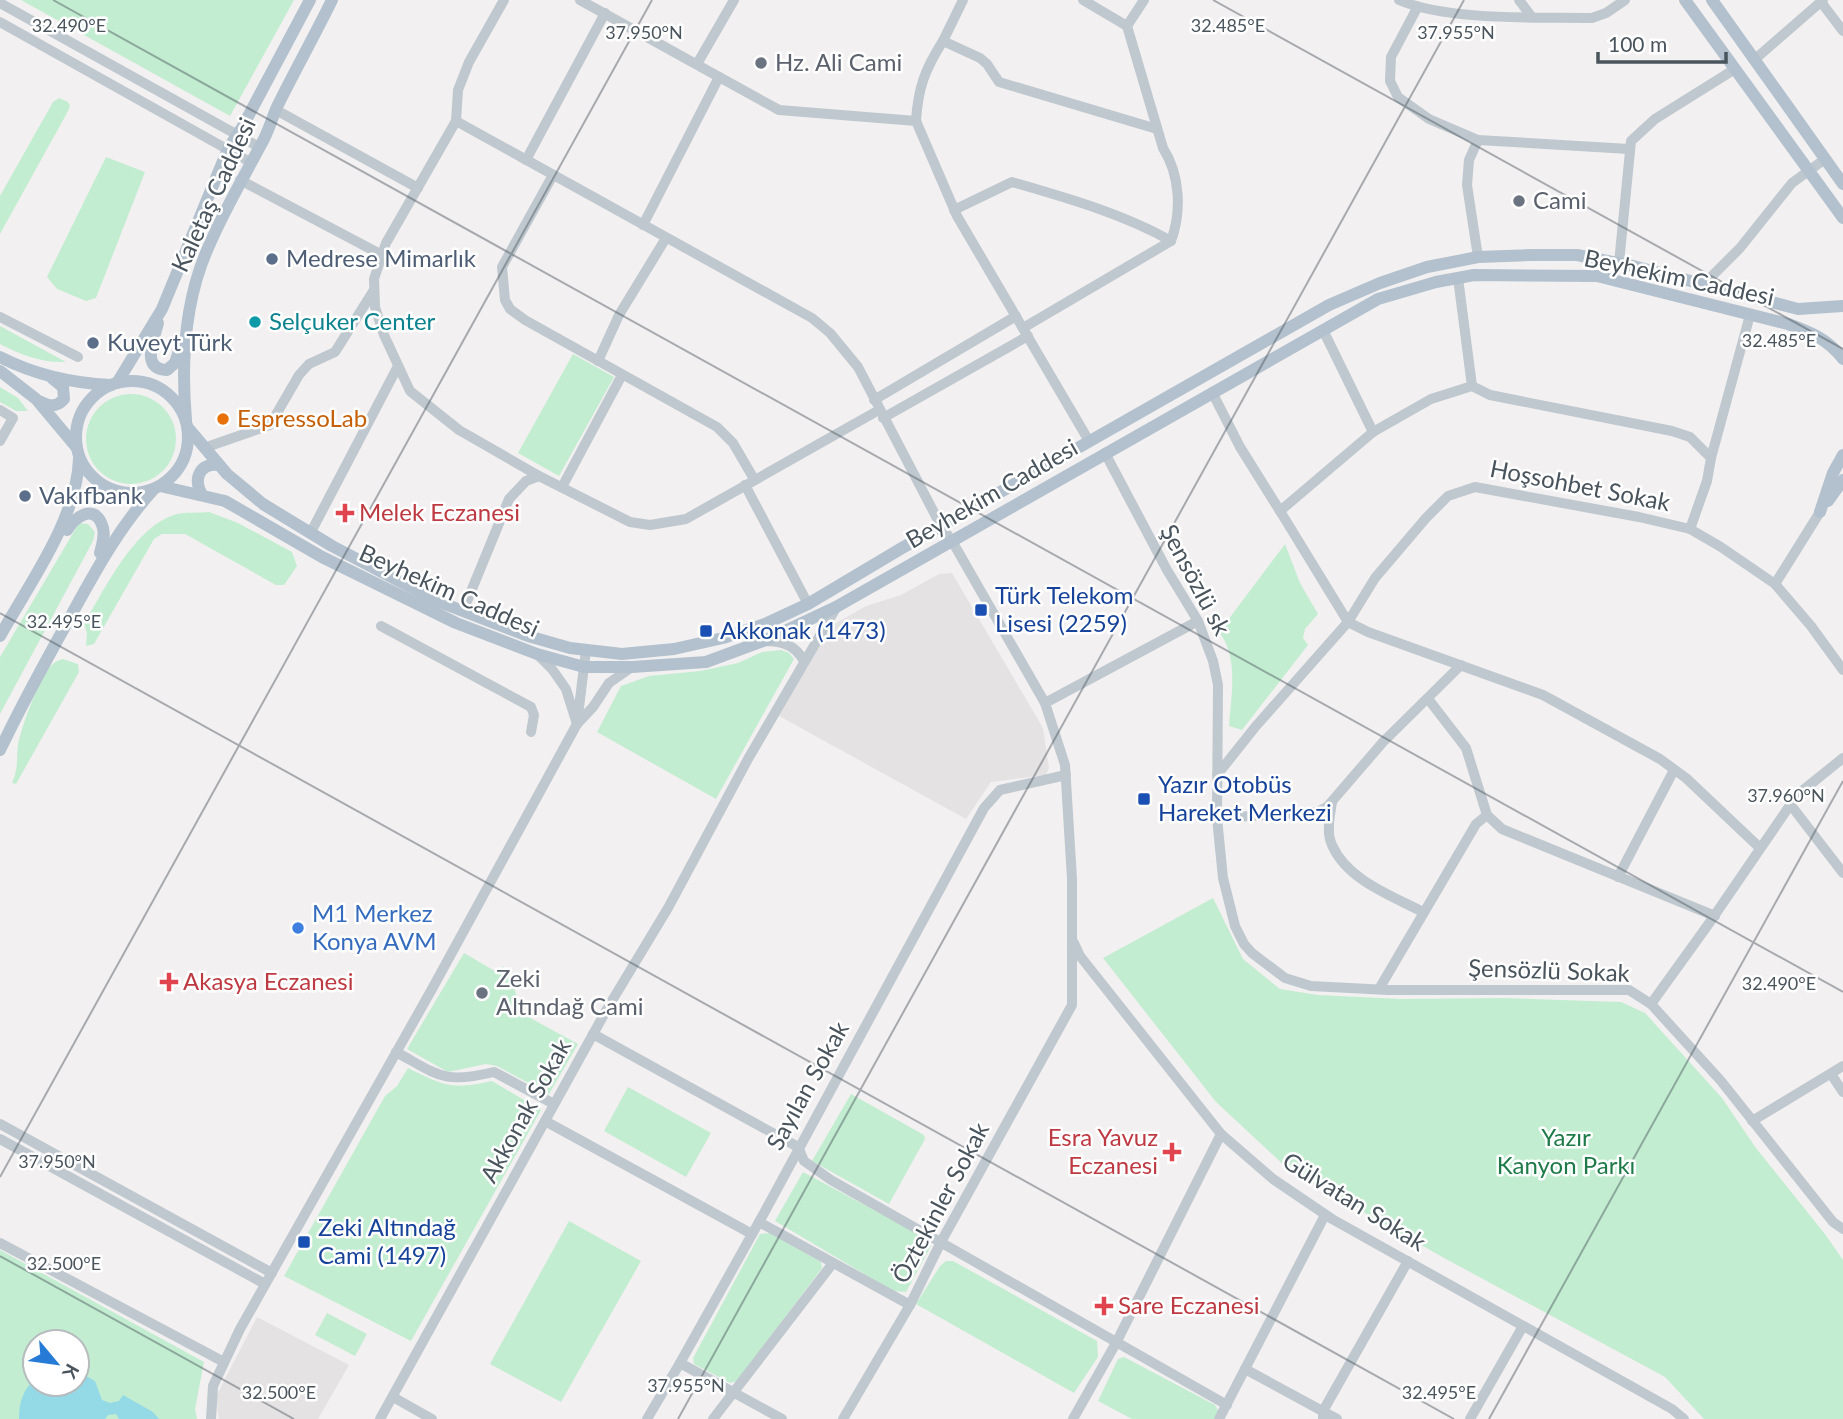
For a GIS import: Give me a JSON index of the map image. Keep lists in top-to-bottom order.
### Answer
{
  "streets": {
    "main road": ["Kaletaş Caddesi", "Beyhekim Caddesi"],
    "street": [
      "Hoşsohbet Sokak",
      "Şensözlü sk",
      "Şensözlü Sokak",
      "Sayılan Sokak",
      "Akkonak Sokak",
      "Gülvatan Sokak",
      "Öztekinler Sokak"
    ]
  },
  "crossings": [
    ["Kaletaş Caddesi", "Beyhekim Caddesi"],
    ["Beyhekim Caddesi", "Şensözlü sk"],
    ["Beyhekim Caddesi", "Akkonak Sokak"],
    ["Hoşsohbet Sokak", "Şensözlü sk"],
    ["Şensözlü sk", "Şensözlü Sokak"],
    ["Gülvatan Sokak", "Öztekinler Sokak"]
  ],
  "parks": ["Yazır Kanyon Parkı"],
  "places": {
    "other": [
      "Hz. Ali Cami",
      "Cami",
      "Medrese Mimarlık",
      "Selçuker Center",
      "Kuveyt Türk",
      "EspressoLab",
      "Vakıfbank",
      "M1 Merkez Konya AVM",
      "Zeki Altındağ Cami"
    ],
    "health": [
      "Melek Eczanesi",
      "Akasya Eczanesi",
      "Esra Yavuz Eczanesi",
      "Sare Eczanesi"
    ],
    "transit": [
      "Türk Telekom Lisesi (2259)",
      "Akkonak (1473)",
      "Yazır Otobüs Hareket Merkezi",
      "Zeki Altındağ Cami (1497)"
    ]
  },
  "scale_bar": "100 m",
  "north": "bottom right",
  "coordinates": [
    "32.490°E",
    "32.485°E",
    "37.950°N",
    "37.955°N",
    "32.495°E",
    "37.960°N",
    "32.500°E"
  ]
}
